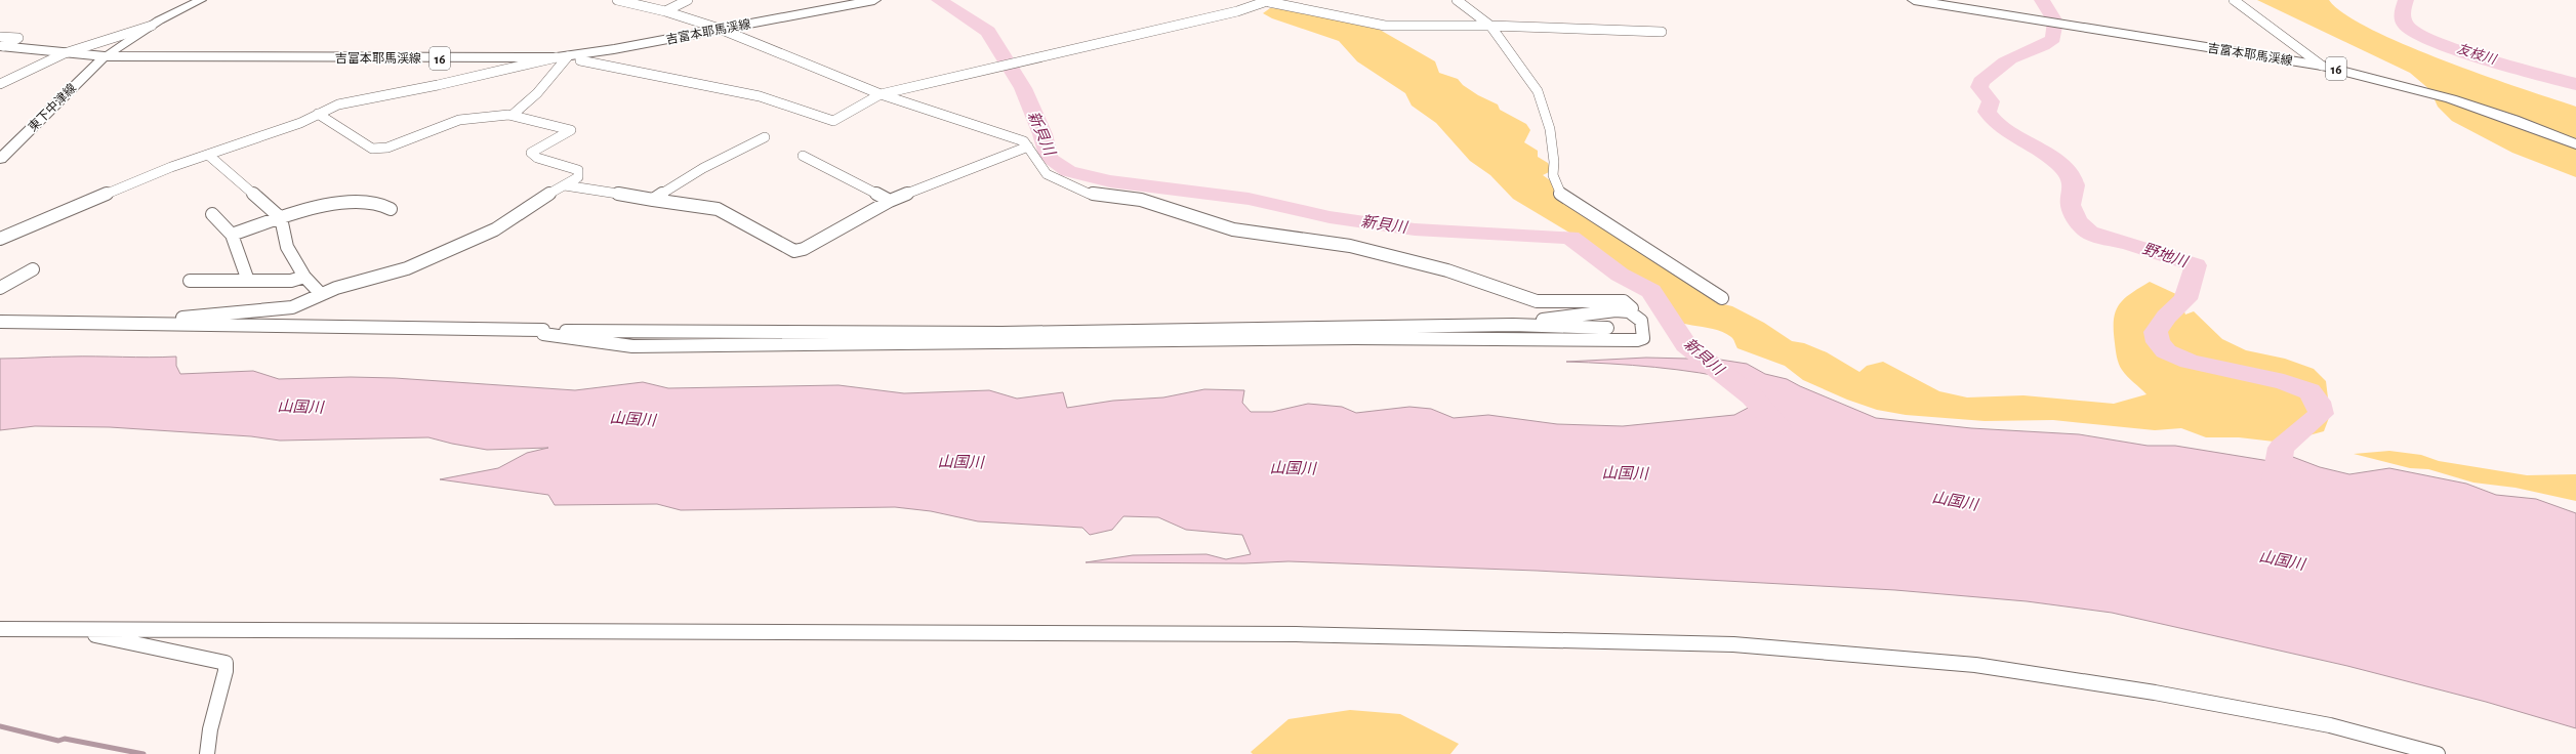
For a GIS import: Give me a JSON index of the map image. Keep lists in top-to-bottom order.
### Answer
{
  "streets": {
    "main road": ["吉富本耶馬渓線", "16", "東下中津線"]
  },
  "crossings": [
    ["吉富本耶馬渓線", "東下中津線"]
  ],
  "water": [
    "友枝川",
    "新貝川",
    "野地川",
    "山国川"
  ]
}
